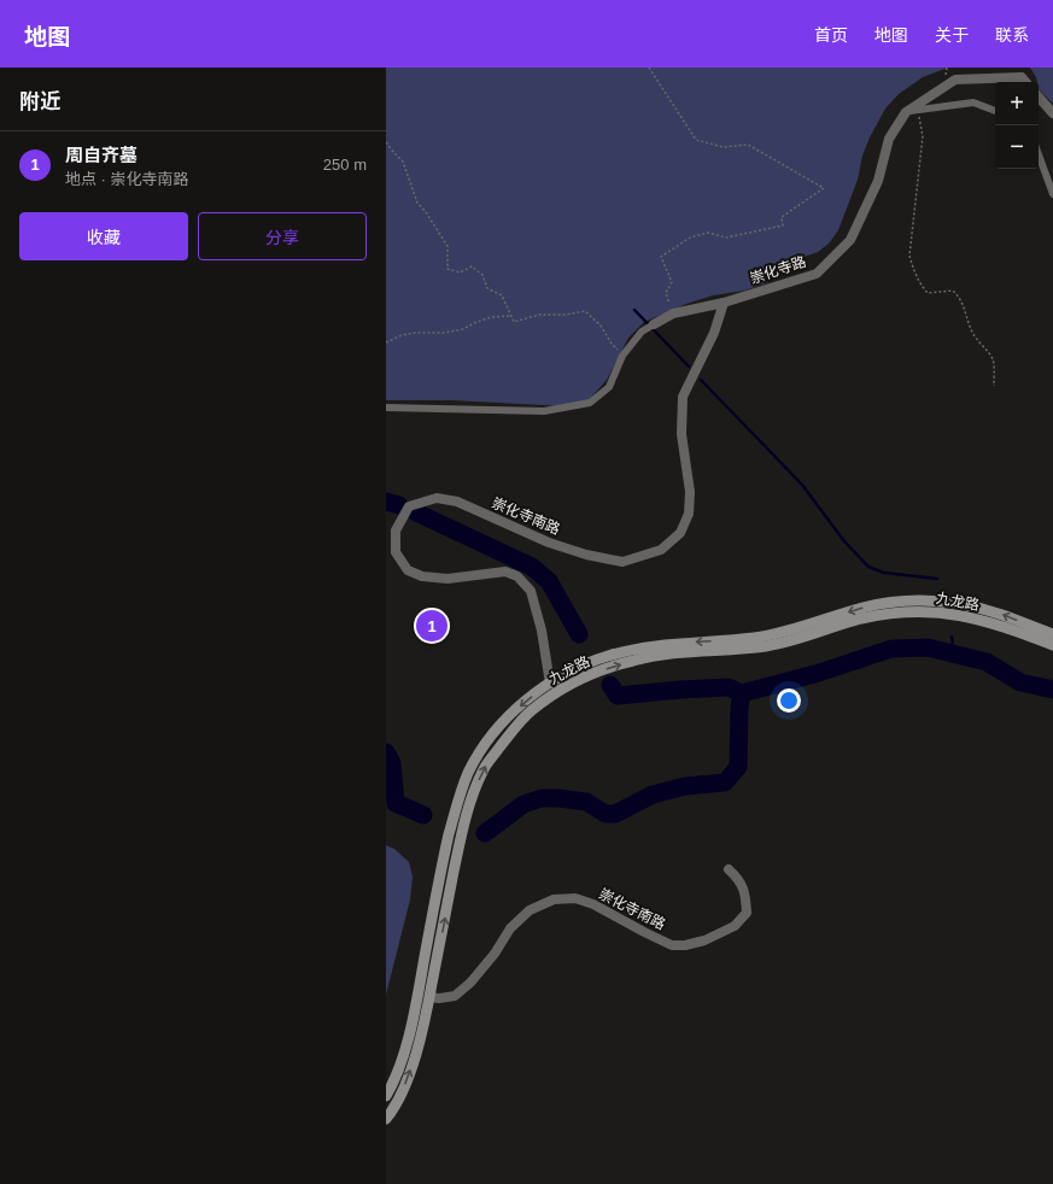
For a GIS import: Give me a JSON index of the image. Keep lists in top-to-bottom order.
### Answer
{
  "streets": {
    "main road": ["九龙路"],
    "street": ["崇化寺路", "崇化寺南路"]
  },
  "crossings": [
    ["崇化寺路", "崇化寺南路"],
    ["崇化寺南路", "九龙路"]
  ],
  "page": {
    "header": "地图",
    "nav": [
      "首页",
      "地图",
      "关于",
      "联系"
    ],
    "heading": "附近",
    "map_buttons": ["+", "−"],
    "list": [
      {
        "mark": "1",
        "name": "周自齐墓",
        "note": "地点 · 崇化寺南路",
        "value": "250 m"
      }
    ],
    "buttons": ["收藏", "分享"],
    "pins": "1"
  }
}
